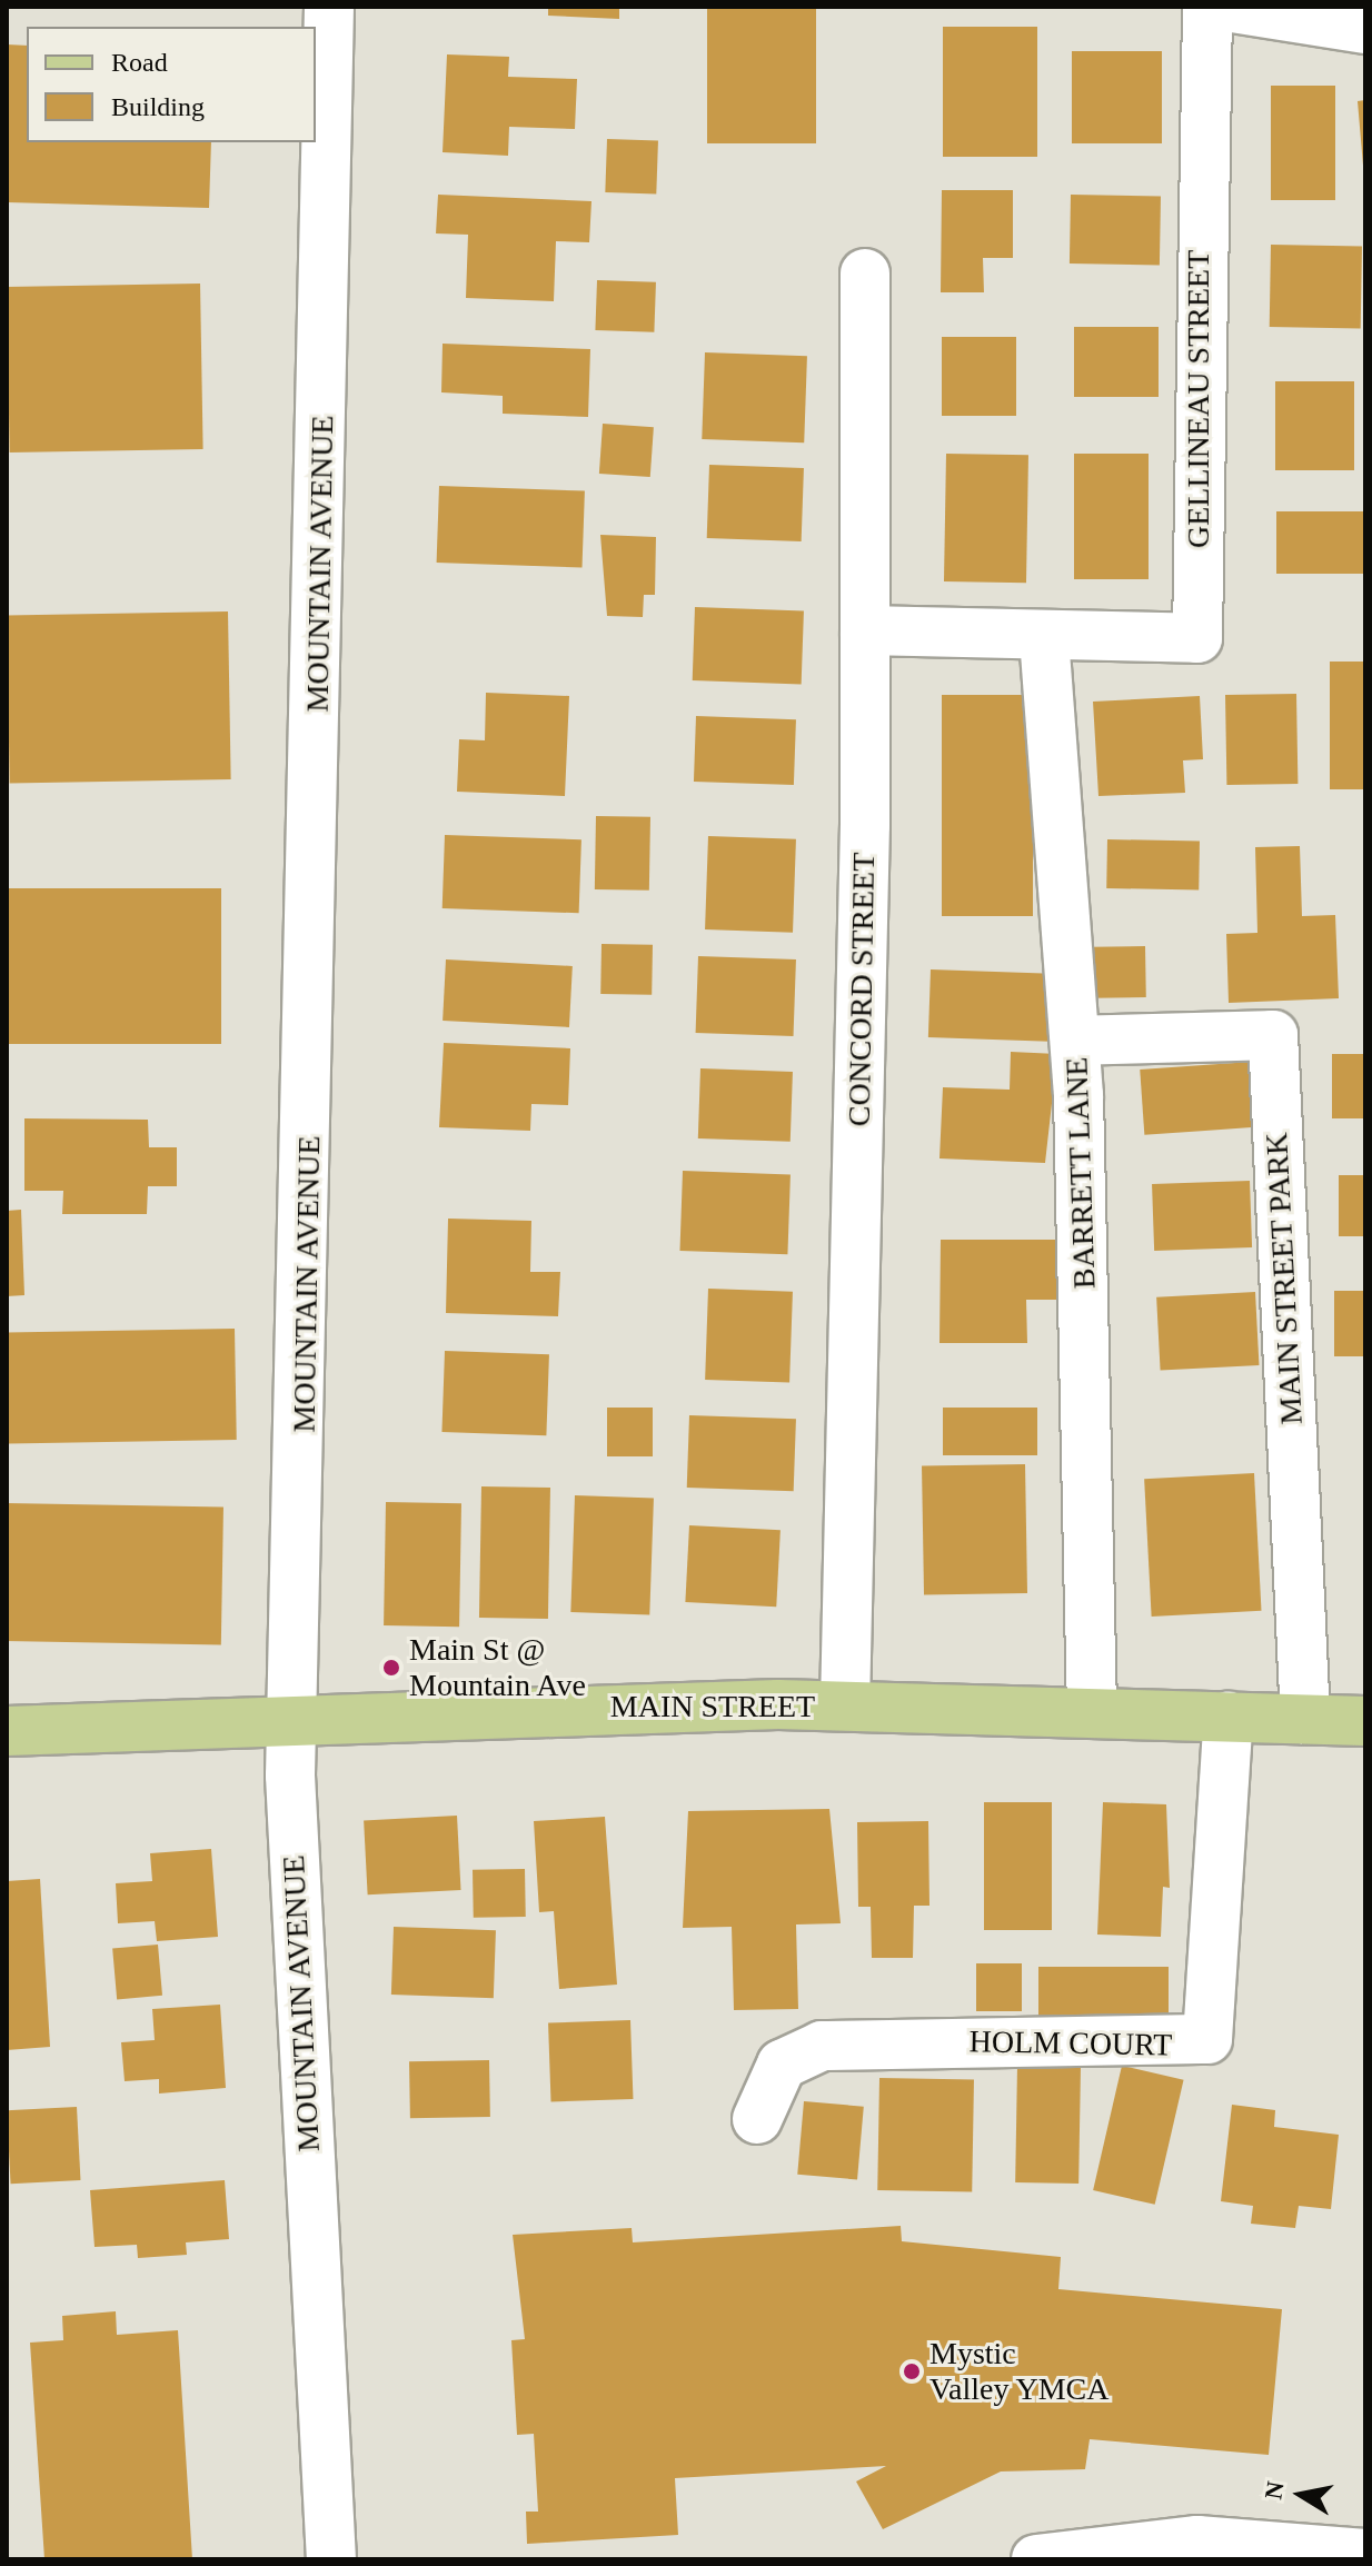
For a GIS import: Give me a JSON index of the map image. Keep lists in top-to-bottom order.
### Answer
{
  "streets": {
    "main road": ["MAIN STREET"],
    "street": [
      "GELLINEAU STREET",
      "MOUNTAIN AVENUE",
      "CONCORD STREET",
      "BARRETT LANE",
      "MAIN STREET PARK",
      "HOLM COURT"
    ]
  },
  "crossings": [
    ["GELLINEAU STREET", "BARRETT LANE"],
    ["MOUNTAIN AVENUE", "MAIN STREET"],
    ["CONCORD STREET", "MAIN STREET"],
    ["BARRETT LANE", "MAIN STREET PARK"],
    ["BARRETT LANE", "MAIN STREET"],
    ["MAIN STREET PARK", "MAIN STREET"],
    ["MAIN STREET", "HOLM COURT"]
  ],
  "places": ["Main St @ Mountain Ave", "Mystic Valley YMCA"],
  "legend": ["Road", "Building"],
  "north": "left"
}
